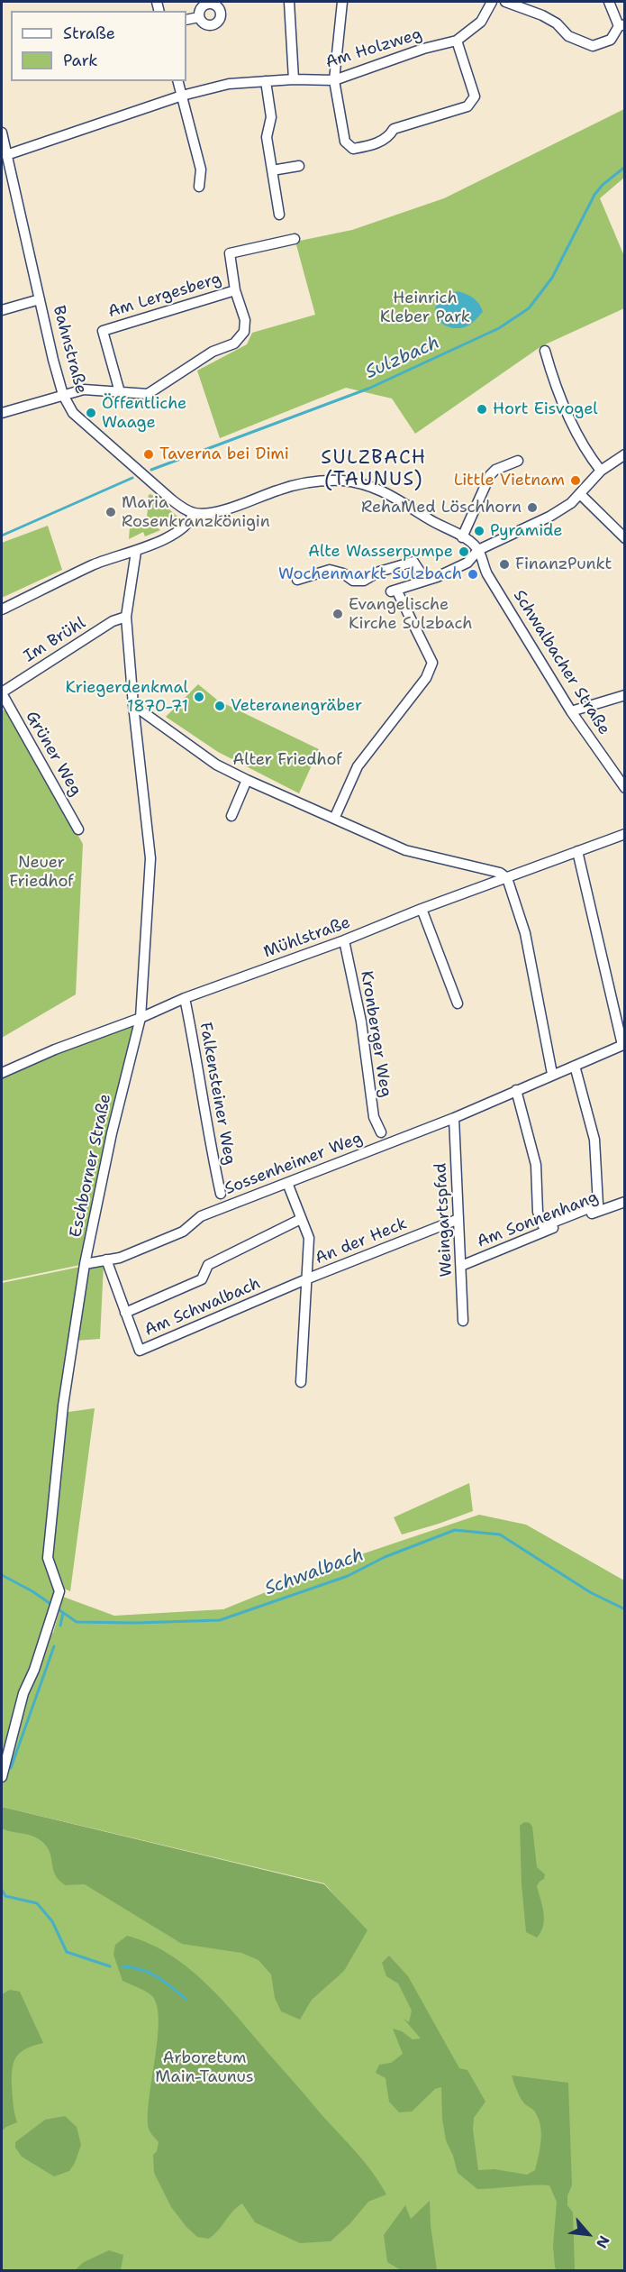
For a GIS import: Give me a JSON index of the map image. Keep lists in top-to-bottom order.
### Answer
{
  "streets": {
    "street": [
      "Am Holzweg",
      "Am Lergesberg",
      "Bahnstraße",
      "Im Brühl",
      "Schwalbacher Straße",
      "Grüner Weg",
      "Mühlstraße",
      "Kronberger Weg",
      "Falkensteiner Weg",
      "Sossenheimer Weg",
      "Eschborner Straße",
      "Weingartspfad",
      "Am Sonnenhang",
      "An der Heck",
      "Am Schwalbach"
    ]
  },
  "crossings": [
    ["Am Holzweg", "Bahnstraße"],
    ["Am Lergesberg", "Bahnstraße"],
    ["Im Brühl", "Grüner Weg"],
    ["Im Brühl", "Eschborner Straße"],
    ["Mühlstraße", "Kronberger Weg"],
    ["Mühlstraße", "Falkensteiner Weg"],
    ["Mühlstraße", "Eschborner Straße"],
    ["Sossenheimer Weg", "Eschborner Straße"],
    ["Sossenheimer Weg", "Weingartspfad"],
    ["Sossenheimer Weg", "An der Heck"],
    ["Sossenheimer Weg", "Am Schwalbach"],
    ["Weingartspfad", "Am Sonnenhang"],
    ["Weingartspfad", "An der Heck"],
    ["An der Heck", "Am Schwalbach"]
  ],
  "districts": ["SULZBACH (TAUNUS)"],
  "water": ["Sulzbach", "Schwalbach"],
  "parks": [
    "Heinrich Kleber Park",
    "Alter Friedhof",
    "Neuer Friedhof",
    "Arboretum Main-Taunus"
  ],
  "places": [
    "Hort Eisvogel",
    "Öffentliche Waage",
    "Taverna bei Dimi",
    "Little Vietnam",
    "RehaMed Löschhorn",
    "Maria Rosenkranzkönigin",
    "Pyramide",
    "Alte Wasserpumpe",
    "FinanzPunkt",
    "Wochenmarkt Sulzbach",
    "Evangelische Kirche Sulzbach",
    "Kriegerdenkmal 1870-71",
    "Veteranengräber"
  ],
  "legend": ["Straße", "Park"],
  "north": "bottom right"
}
